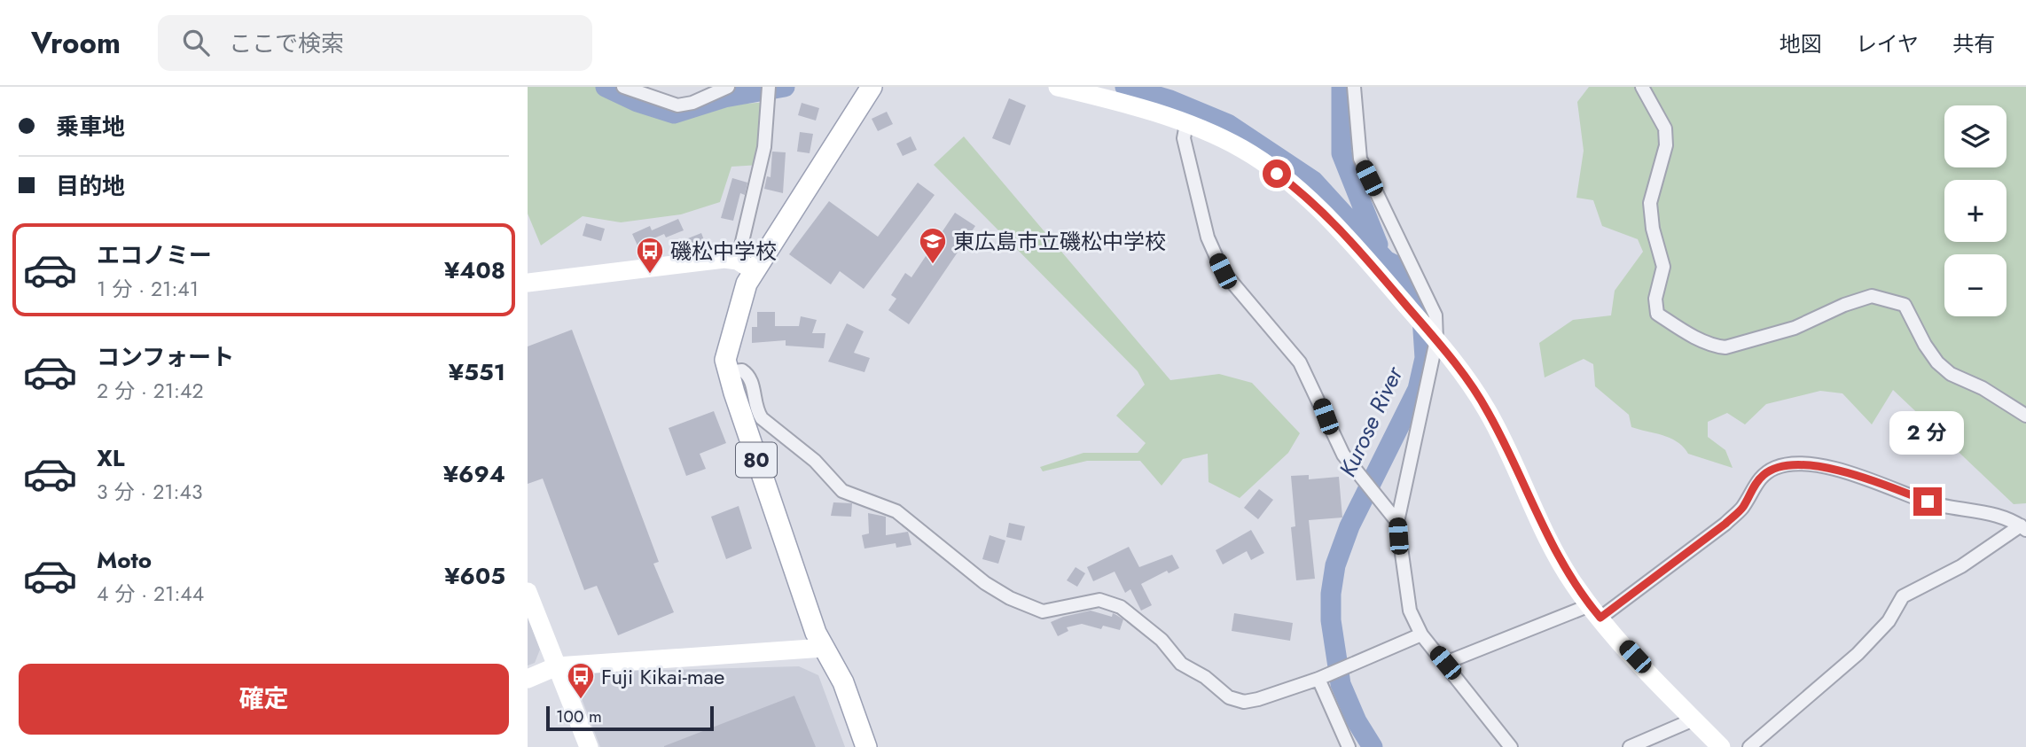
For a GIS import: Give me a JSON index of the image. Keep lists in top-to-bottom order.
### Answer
{
  "streets": {
    "main road": ["80"]
  },
  "water": ["Kurose River"],
  "places": {
    "school or university": ["東広島市立磯松中学校"],
    "bus stop": ["磯松中学校", "Fuji Kikai-mae"]
  },
  "scale_bar": "100 m",
  "page": {
    "header": "Vroom",
    "search": "ここで検索",
    "nav": ["地図", "レイヤ", "共有"],
    "banner": ["乗車地", "目的地"],
    "map_buttons": ["+", "−"],
    "list": [
      {
        "name": "エコノミー",
        "note": "1 分 · 21:41",
        "value": "¥408"
      },
      {
        "name": "コンフォート",
        "note": "2 分 · 21:42",
        "value": "¥551"
      },
      {
        "name": "XL",
        "note": "3 分 · 21:43",
        "value": "¥694"
      },
      {
        "name": "Moto",
        "note": "4 分 · 21:44",
        "value": "¥605"
      }
    ],
    "bubble": "2 分",
    "buttons": "確定",
    "scale": "100 m"
  }
}
